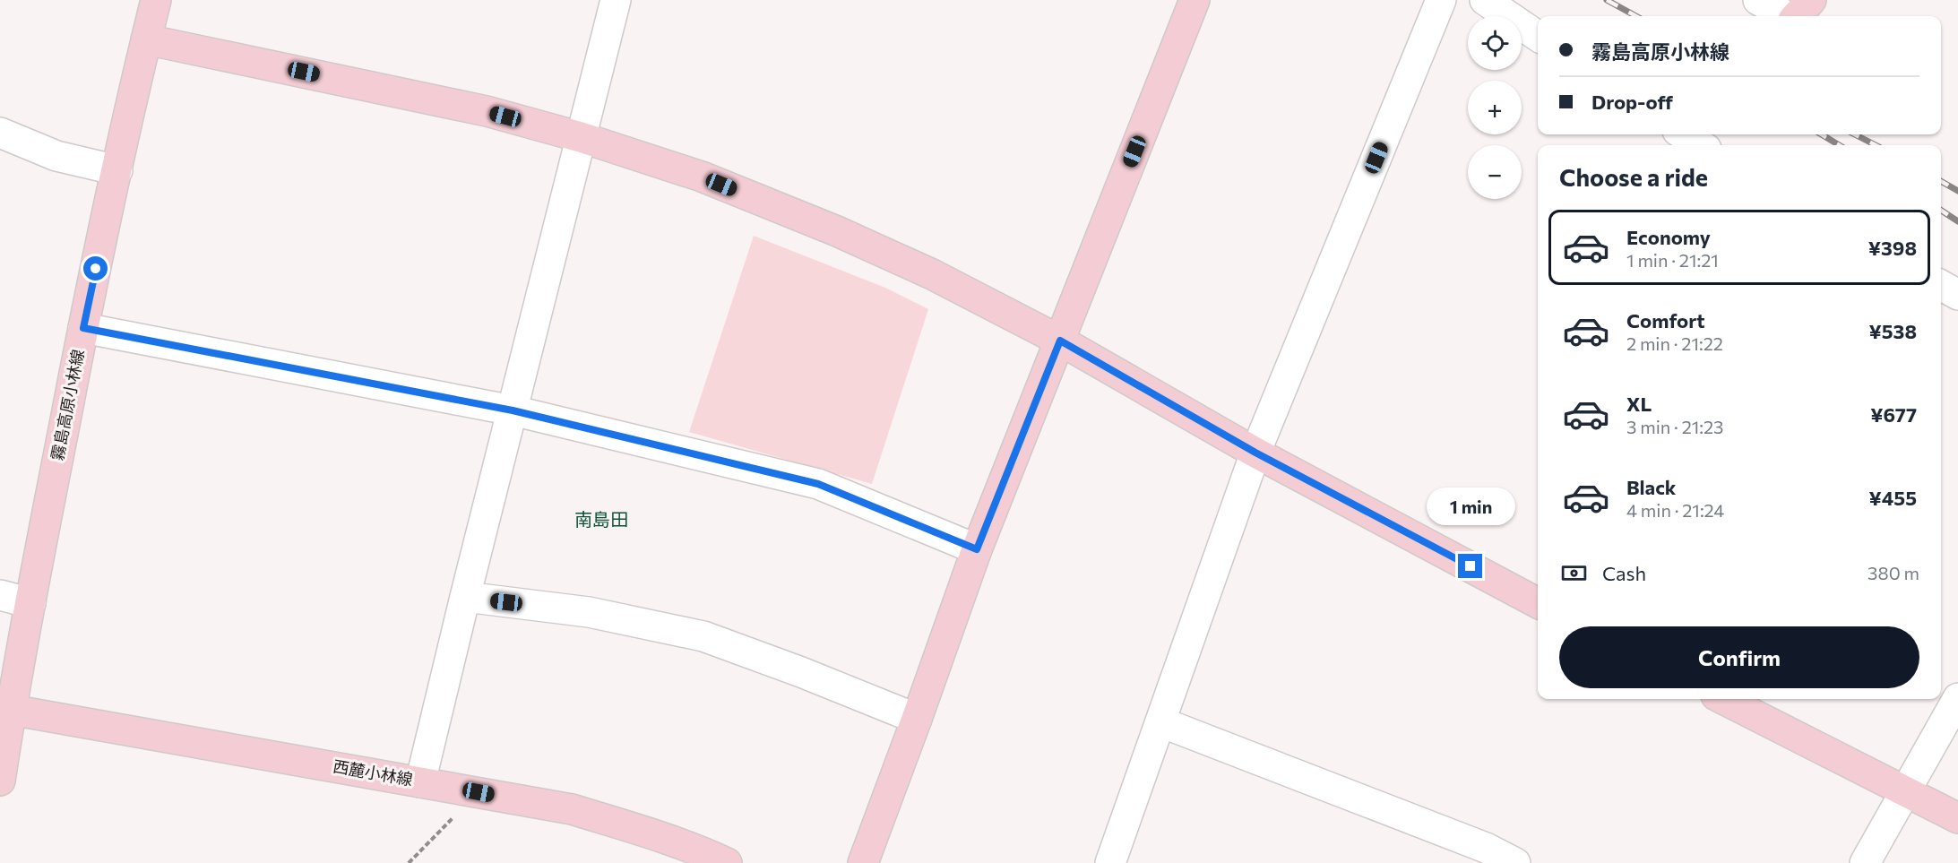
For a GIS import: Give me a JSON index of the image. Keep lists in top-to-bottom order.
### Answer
{
  "streets": {
    "street": ["霧島高原小林線", "西麓小林線"]
  },
  "crossings": [
    ["霧島高原小林線", "西麓小林線"]
  ],
  "districts": ["南島田"],
  "page": {
    "map_buttons": ["+", "−"],
    "banner": ["霧島高原小林線", "Drop-off"],
    "heading": "Choose a ride",
    "list": [
      {
        "name": "Economy",
        "note": "1 min · 21:21",
        "value": "¥398"
      },
      {
        "name": "Comfort",
        "note": "2 min · 21:22",
        "value": "¥538"
      },
      {
        "name": "XL",
        "note": "3 min · 21:23",
        "value": "¥677"
      },
      {
        "name": "Black",
        "note": "4 min · 21:24",
        "value": "¥455"
      }
    ],
    "bubble": "1 min",
    "pay": ["Cash", "380 m"],
    "buttons": "Confirm"
  }
}
